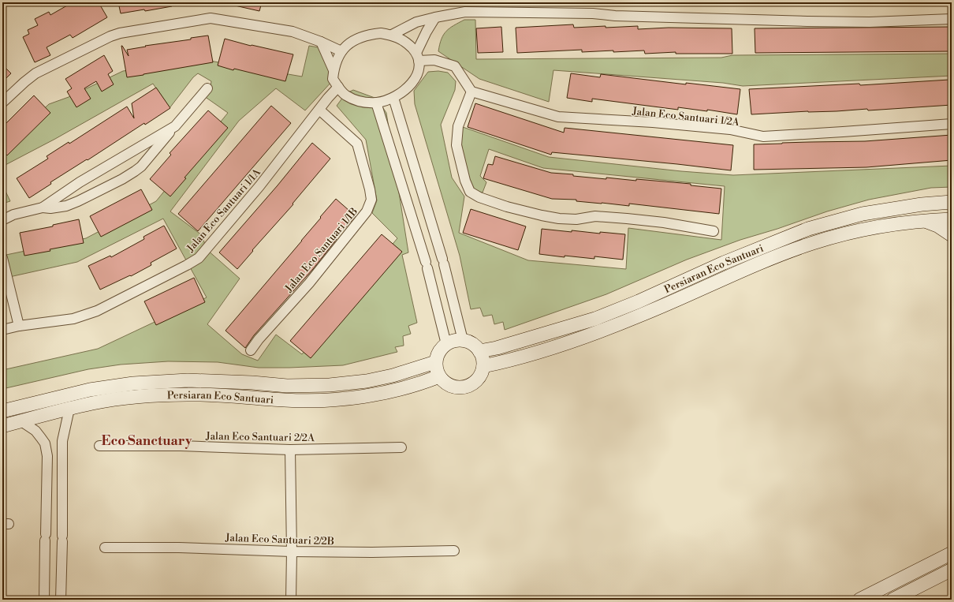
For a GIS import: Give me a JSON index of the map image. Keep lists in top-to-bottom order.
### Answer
{
  "streets": {
    "street": [
      "Jalan Eco Santuari 1/2A",
      "Jalan Eco Santuari 1/1A",
      "Jalan Eco Santuari 1/1B",
      "Persiaran Eco Santuari",
      "Jalan Eco Santuari 2/2A",
      "Jalan Eco Santuari 2/2B"
    ]
  },
  "crossings": [
    ["Jalan Eco Santuari 1/1A", "Jalan Eco Santuari 1/1B"]
  ],
  "districts": ["Eco Sanctuary"]
}
